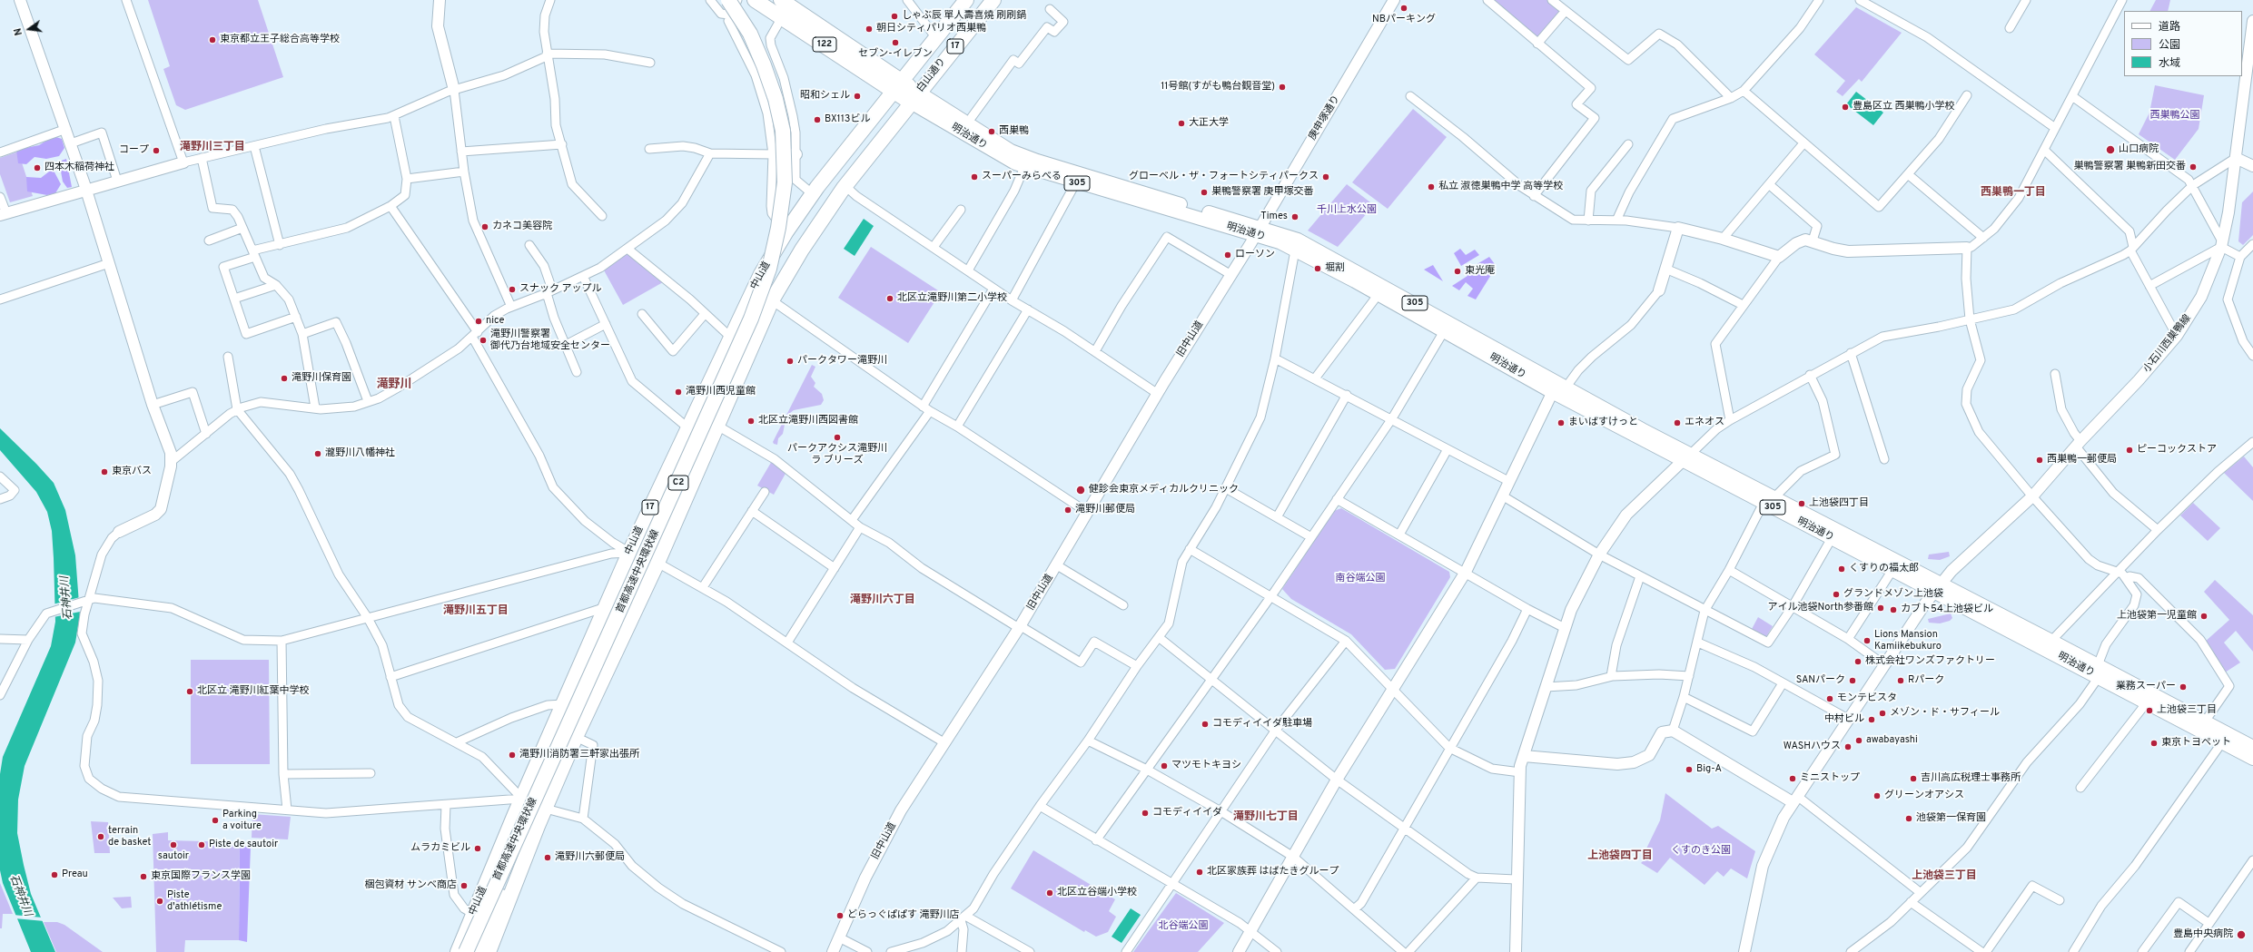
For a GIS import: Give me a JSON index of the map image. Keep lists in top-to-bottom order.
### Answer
{
  "streets": {
    "highway": [
      "122",
      "17",
      "白山通り",
      "明治通り",
      "中山道",
      "C2",
      "首都高速中央環状線"
    ],
    "main road": ["305"],
    "street": ["庚申塚通り", "旧中山道", "小石川西巣鴨線"]
  },
  "crossings": [
    ["17", "白山通り"],
    ["17", "首都高速中央環状線"],
    ["白山通り", "明治通り"],
    ["白山通り", "中山道"],
    ["庚申塚通り", "明治通り"],
    ["庚申塚通り", "旧中山道"],
    ["明治通り", "中山道"],
    ["明治通り", "旧中山道"],
    ["明治通り", "小石川西巣鴨線"]
  ],
  "districts": [
    "滝野川三丁目",
    "西巣鴨一丁目",
    "滝野川",
    "滝野川六丁目",
    "滝野川五丁目",
    "滝野川七丁目",
    "上池袋四丁目",
    "上池袋三丁目"
  ],
  "water": ["石神井川"],
  "parks": [
    "西巣鴨公園",
    "千川上水公園",
    "南谷端公園",
    "くすのき公園",
    "北谷端公園"
  ],
  "places": [
    "NBパーキング",
    "しゃぶ辰 單人壽喜燒 刷刷鍋",
    "朝日シティパリオ西巣鴨",
    "東京都立王子総合高等学校",
    "セブン-イレブン",
    "11号館(すがも鴨台観音堂)",
    "昭和シェル",
    "豊島区立 西巣鴨小学校",
    "BX113ビル",
    "大正大学",
    "西巣鴨",
    "山口病院",
    "コープ",
    "巣鴨警察署 巣鴨新田交番",
    "四本木稲荷神社",
    "スーパーみらべる",
    "グローベル・ザ・フォートシティパークス",
    "私立 淑徳巣鴨中学 高等学校",
    "巣鴨警察署 庚甲塚交番",
    "Times",
    "カネコ美容院",
    "ローソン",
    "堀割",
    "東光庵",
    "スナック アップル",
    "北区立滝野川第二小学校",
    "nice",
    "滝野川警察署 御代乃台地域安全センター",
    "パークタワー滝野川",
    "滝野川保育園",
    "滝野川西児童館",
    "北区立滝野川西図書館",
    "まいばすけっと",
    "エネオス",
    "パークアクシス滝野川 ラ ブリーズ",
    "ピーコックストア",
    "瀧野川八幡神社",
    "西巣鴨一郵便局",
    "東京バス",
    "健診会東京メディカルクリニック",
    "上池袋四丁目",
    "滝野川郵便局",
    "くすりの福太郎",
    "グランドメゾン上池袋",
    "アイル池袋North参番館",
    "カブト54上池袋ビル",
    "上池袋第一児童館",
    "Lions Mansion Kamiikebukuro",
    "株式会社ワンズファクトリー",
    "SANパーク",
    "Rパーク",
    "業務スーパー",
    "北区立 滝野川紅葉中学校",
    "モンテビスタ",
    "上池袋三丁目",
    "メゾン・ド・サフィール",
    "中村ビル",
    "コモディイイダ駐車場",
    "awabayashi",
    "東京トヨペット",
    "WASHハウス",
    "滝野川消防署三軒家出張所",
    "マツモトキヨシ",
    "Big-A",
    "ミニストップ",
    "吉川高広税理士事務所",
    "グリーンオアシス",
    "コモディイイダ",
    "池袋第一保育園",
    "Parking a voiture",
    "terrain de basket",
    "sautoir",
    "Piste de sautoir",
    "ムラカミビル",
    "滝野川六郵便局",
    "北区家族葬 はばたきグループ",
    "Preau",
    "東京国際フランス学園",
    "梱包資材 サンベ商店",
    "北区立谷端小学校",
    "Piste d'athlétisme",
    "どらっぐぱぱす 滝野川店",
    "豊島中央病院"
  ],
  "legend": ["道路", "公園", "水域"],
  "north": "left"
}
